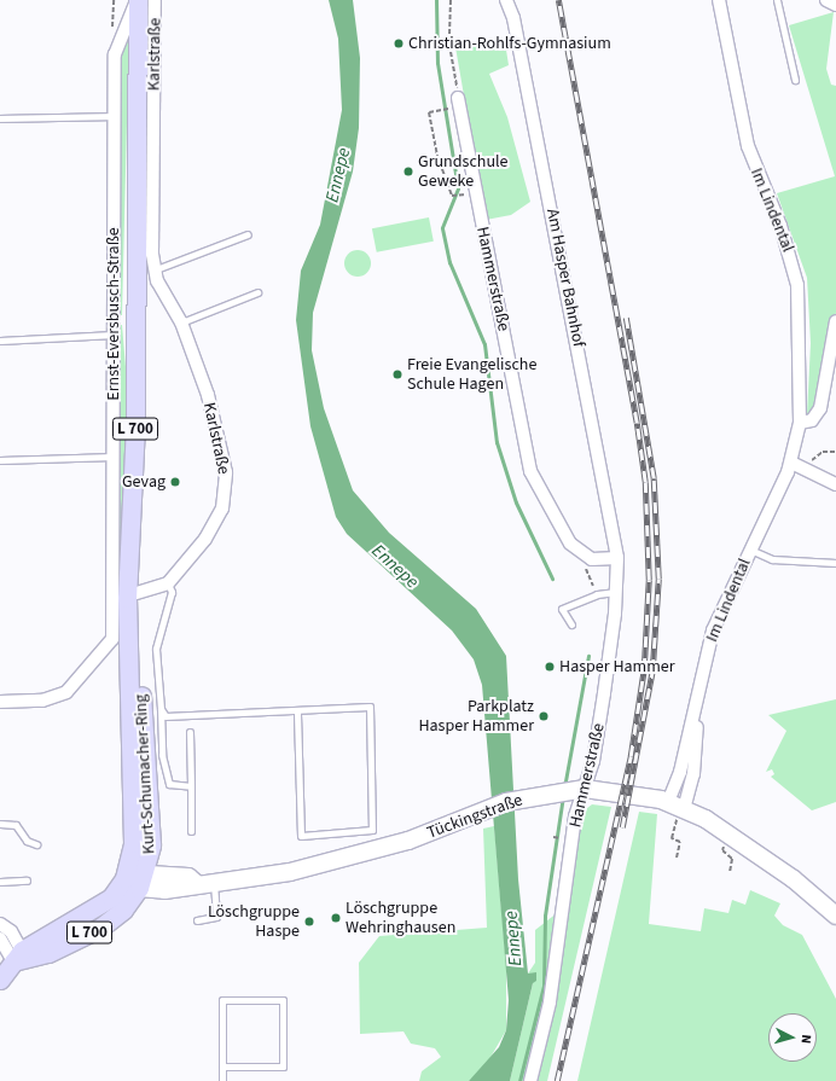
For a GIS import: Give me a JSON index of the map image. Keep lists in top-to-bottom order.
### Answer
{
  "streets": {
    "main road": ["L 700", "Kurt-Schumacher-Ring"],
    "street": [
      "Karlstraße",
      "Im Lindental",
      "Am Hasper Bahnhof",
      "Hammerstraße",
      "Ernst-Eversbusch-Straße",
      "Tückingstraße"
    ]
  },
  "crossings": [
    ["Im Lindental", "Tückingstraße"],
    ["Am Hasper Bahnhof", "Hammerstraße"],
    ["Hammerstraße", "Tückingstraße"],
    ["Ernst-Eversbusch-Straße", "L 700"],
    ["L 700", "Kurt-Schumacher-Ring"],
    ["Kurt-Schumacher-Ring", "Tückingstraße"]
  ],
  "water": ["Ennepe"],
  "places": [
    "Christian-Rohlfs-Gymnasium",
    "Grundschule Geweke",
    "Freie Evangelische Schule Hagen",
    "Gevag",
    "Hasper Hammer",
    "Parkplatz Hasper Hammer",
    "Löschgruppe Wehringhausen",
    "Löschgruppe Haspe"
  ],
  "north": "right"
}
